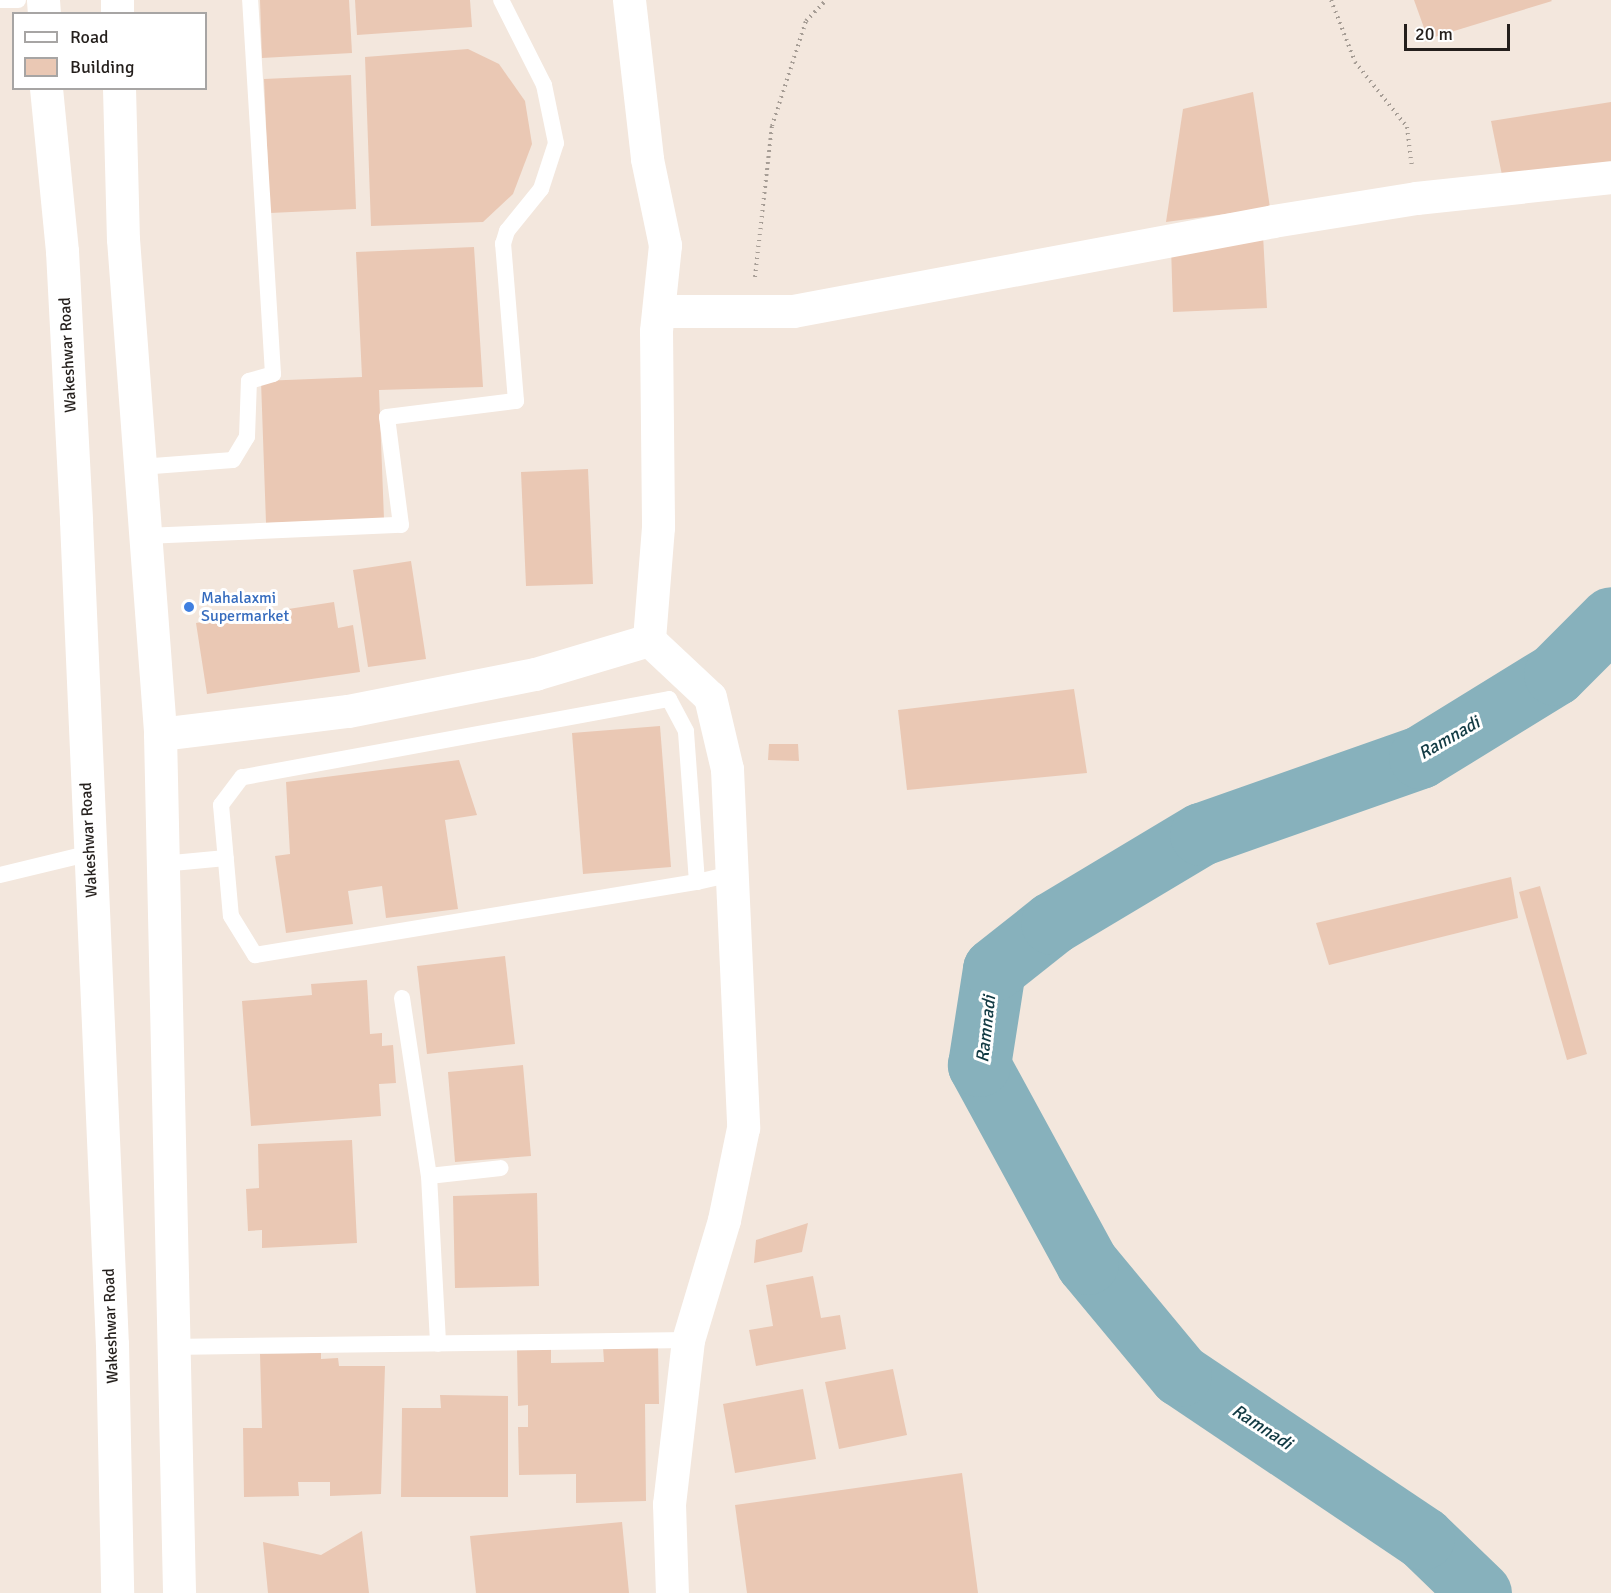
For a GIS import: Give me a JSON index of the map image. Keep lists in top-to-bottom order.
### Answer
{
  "streets": {
    "street": ["Wakeshwar Road"]
  },
  "water": ["Ramnadi"],
  "places": ["Mahalaxmi Supermarket"],
  "legend": ["Road", "Building"],
  "scale_bar": "20 m"
}
